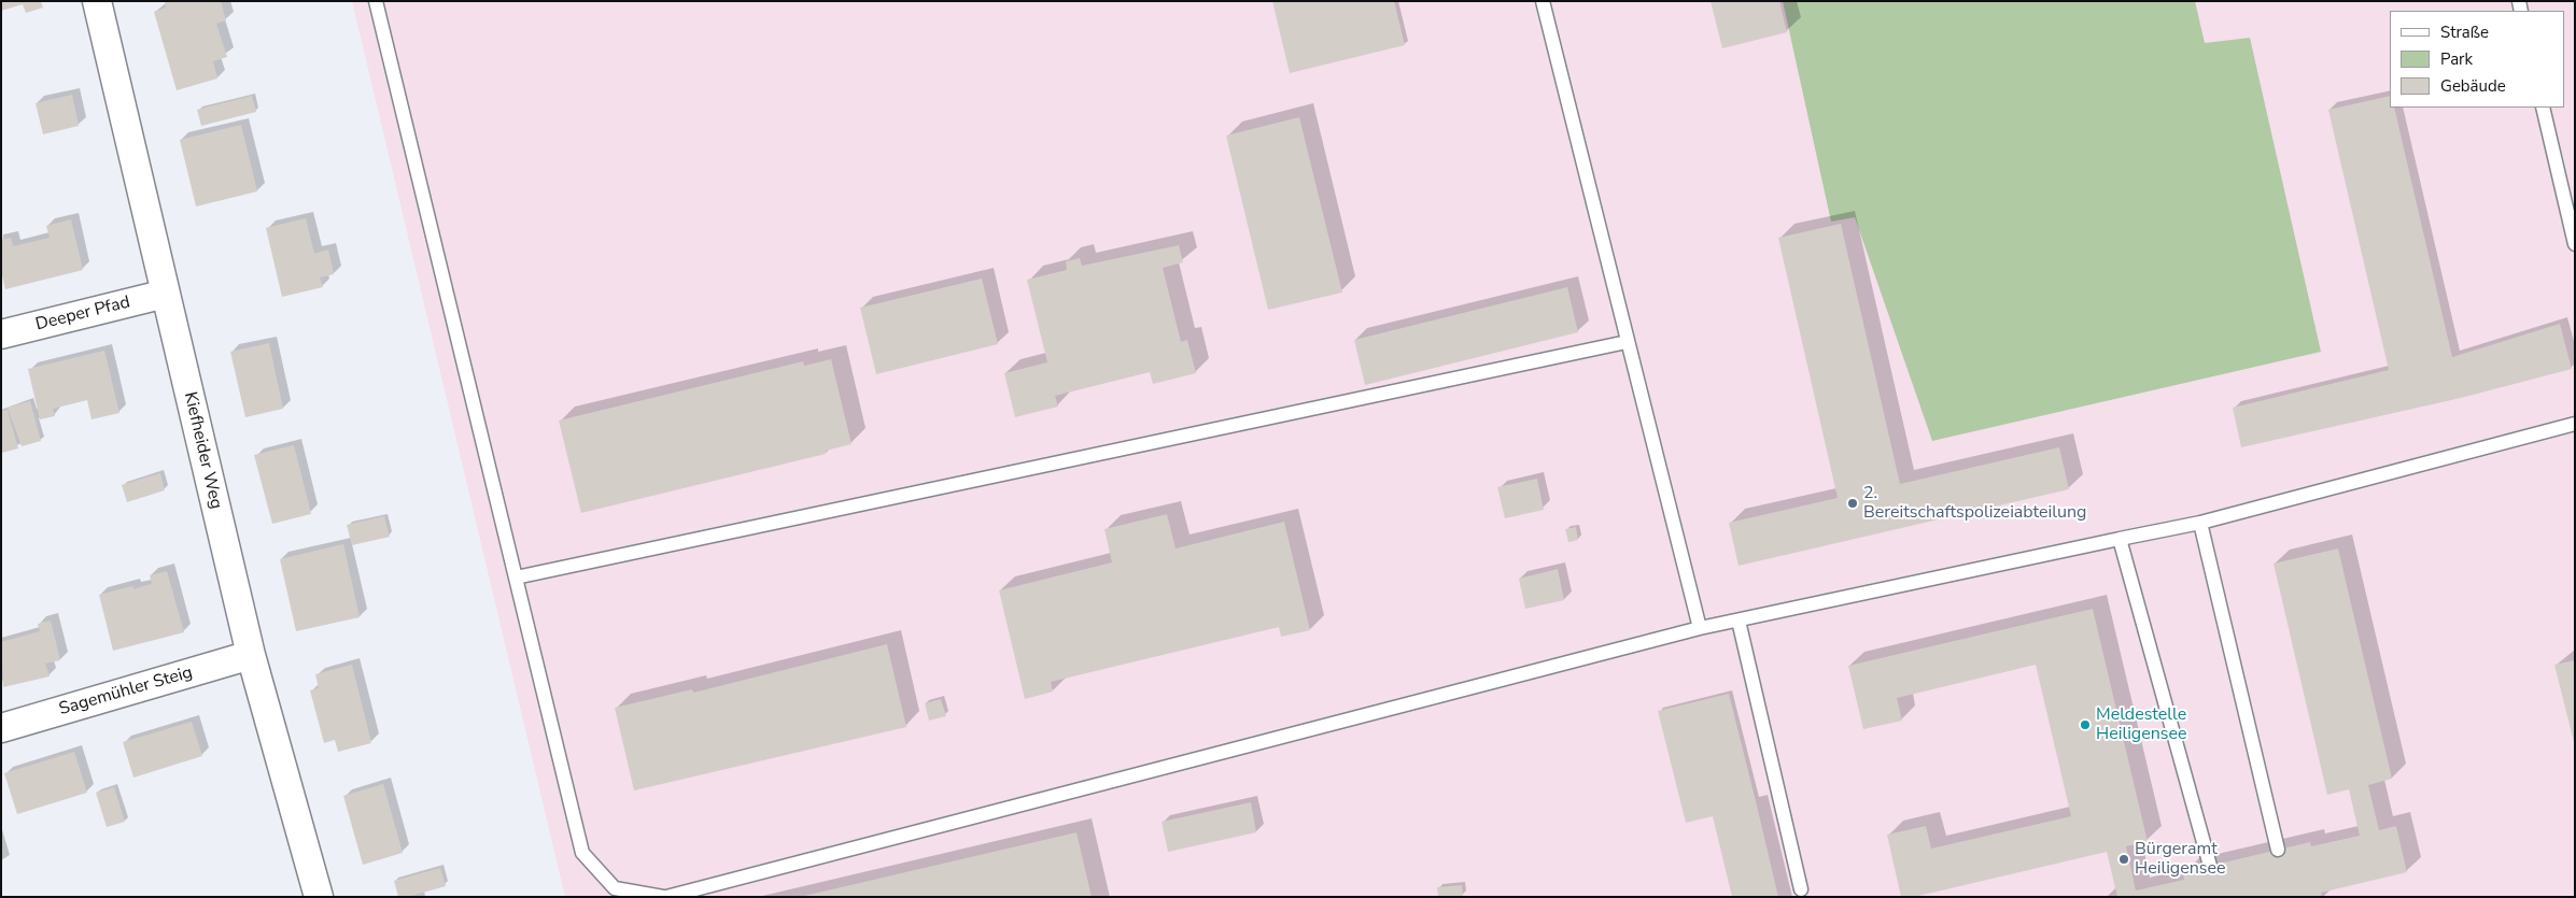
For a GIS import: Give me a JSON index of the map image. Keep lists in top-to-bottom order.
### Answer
{
  "streets": {
    "street": ["Deeper Pfad", "Kiefheider Weg", "Sagemühler Steig"]
  },
  "crossings": [
    ["Deeper Pfad", "Kiefheider Weg"],
    ["Kiefheider Weg", "Sagemühler Steig"]
  ],
  "places": ["2. Bereitschaftspolizeiabteilung", "Meldestelle Heiligensee", "Bürgeramt Heiligensee"],
  "legend": ["Straße", "Park", "Gebäude"]
}
